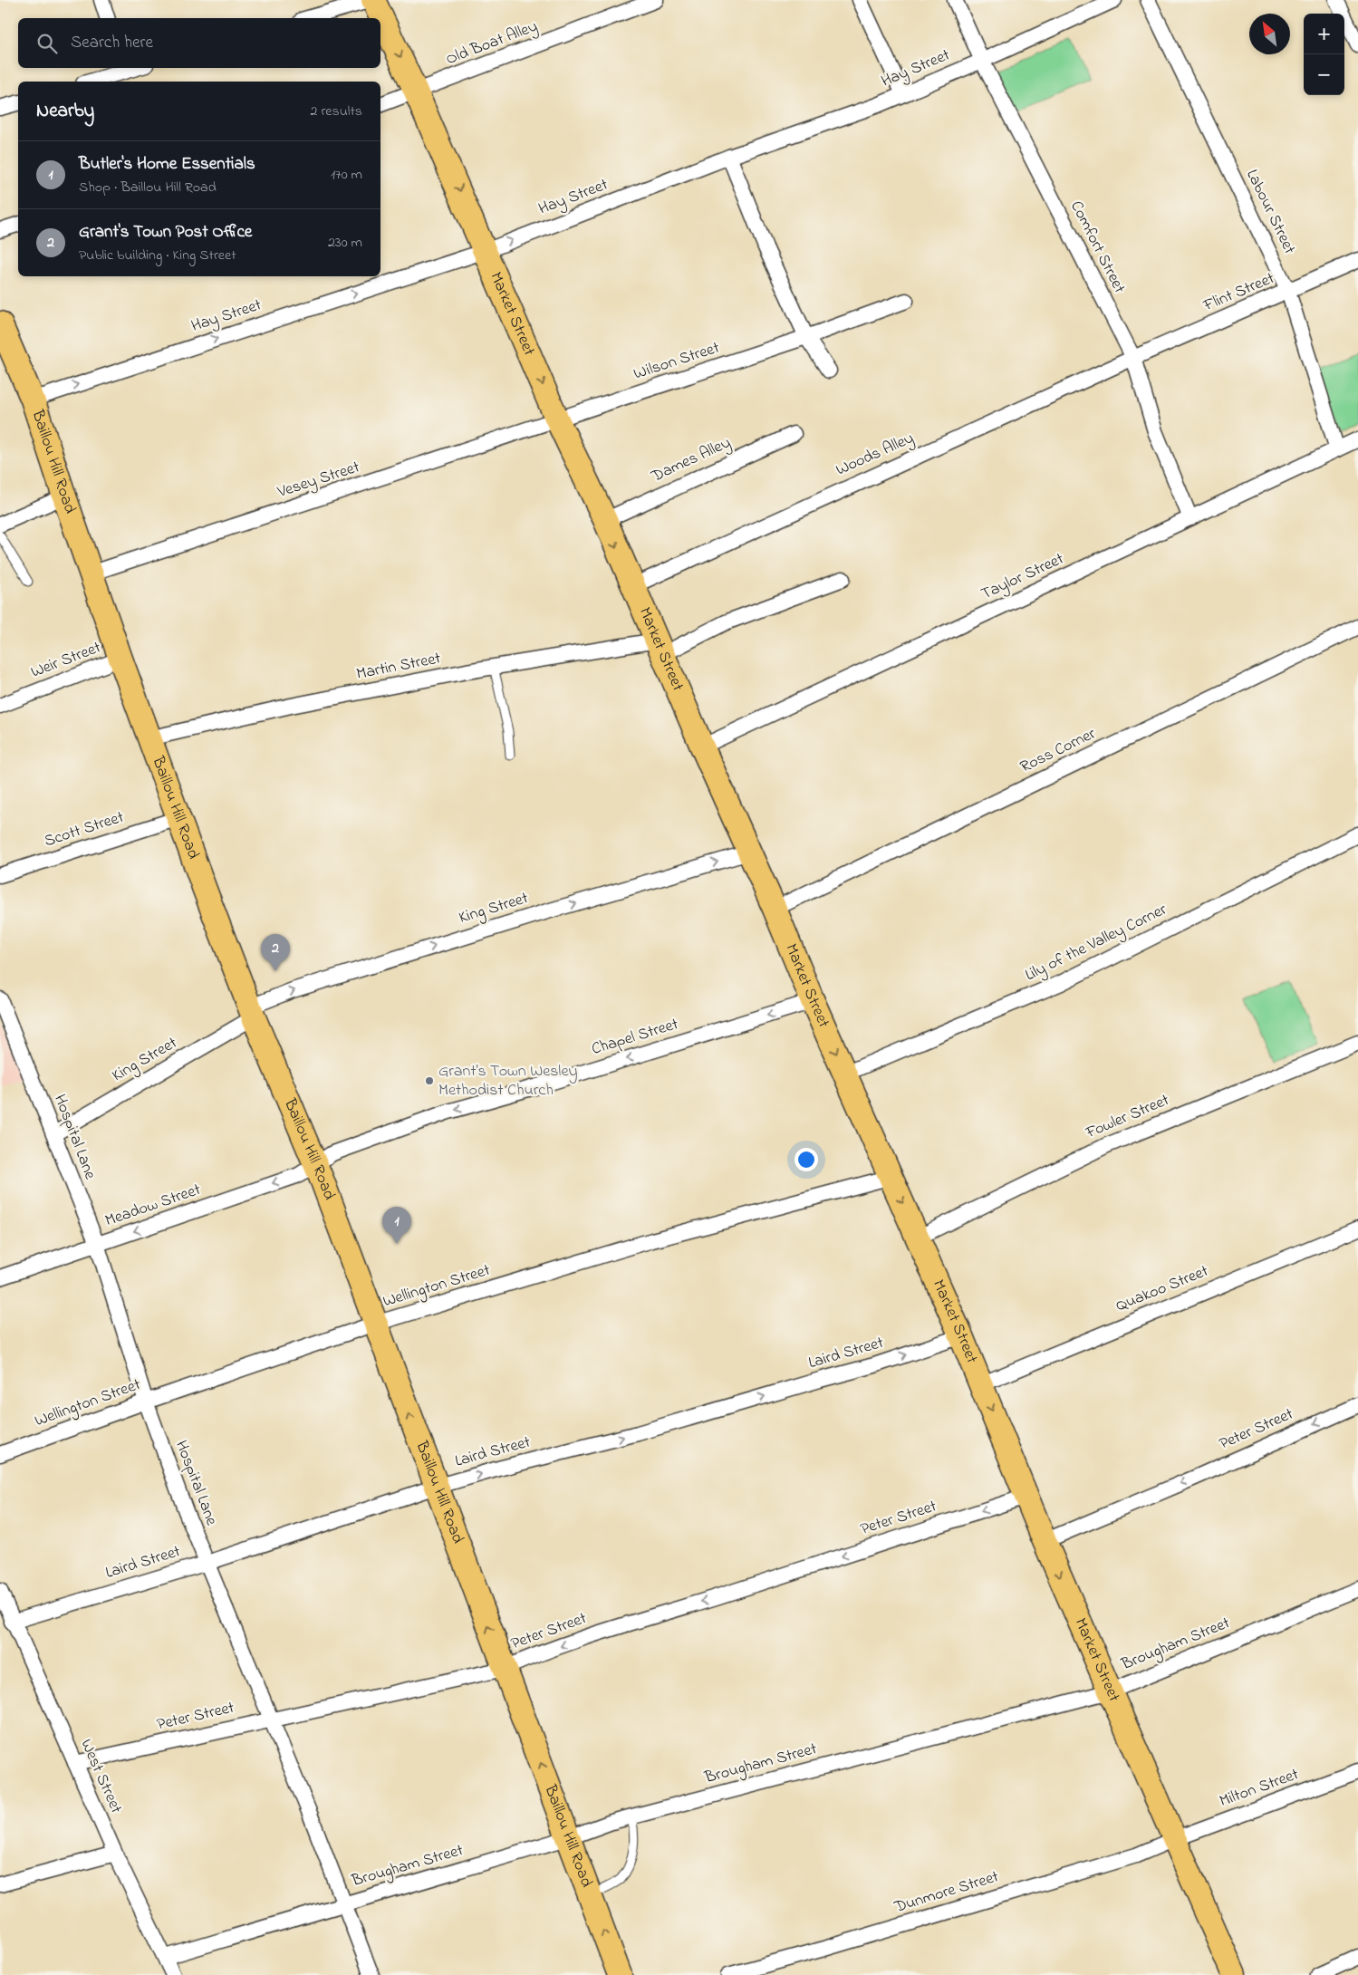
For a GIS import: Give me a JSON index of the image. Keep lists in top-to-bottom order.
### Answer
{
  "streets": {
    "main road": ["Market Street", "Baillou Hill Road"],
    "street": [
      "Old Boat Alley",
      "Hay Street",
      "Labour Street",
      "Comfort Street",
      "Flint Street",
      "Wilson Street",
      "Woods Alley",
      "Dames Alley",
      "Vesey Street",
      "Taylor Street",
      "Weir Street",
      "Martin Street",
      "Ross Corner",
      "Scott Street",
      "King Street",
      "Lily of the Valley Corner",
      "Chapel Street",
      "Fowler Street",
      "Hospital Lane",
      "Meadow Street",
      "Wellington Street",
      "Quakoo Street",
      "Laird Street",
      "Peter Street",
      "Brougham Street",
      "West Street",
      "Milton Street",
      "Dunmore Street"
    ]
  },
  "crossings": [
    ["Old Boat Alley", "Market Street"],
    ["Hay Street", "Comfort Street"],
    ["Hay Street", "Market Street"],
    ["Hay Street", "Baillou Hill Road"],
    ["Labour Street", "Flint Street"],
    ["Labour Street", "Taylor Street"],
    ["Comfort Street", "Flint Street"],
    ["Comfort Street", "Woods Alley"],
    ["Comfort Street", "Taylor Street"],
    ["Flint Street", "Woods Alley"],
    ["Market Street", "Wilson Street"],
    ["Market Street", "Woods Alley"],
    ["Market Street", "Dames Alley"],
    ["Market Street", "Vesey Street"],
    ["Market Street", "Taylor Street"],
    ["Market Street", "Martin Street"],
    ["Market Street", "Ross Corner"],
    ["Market Street", "King Street"],
    ["Market Street", "Lily of the Valley Corner"],
    ["Market Street", "Chapel Street"],
    ["Market Street", "Fowler Street"],
    ["Market Street", "Wellington Street"],
    ["Market Street", "Quakoo Street"],
    ["Market Street", "Laird Street"],
    ["Market Street", "Peter Street"],
    ["Market Street", "Brougham Street"],
    ["Market Street", "Milton Street"],
    ["Market Street", "Dunmore Street"],
    ["Wilson Street", "Vesey Street"],
    ["Baillou Hill Road", "Vesey Street"],
    ["Baillou Hill Road", "Weir Street"],
    ["Baillou Hill Road", "Martin Street"],
    ["Baillou Hill Road", "Scott Street"],
    ["Baillou Hill Road", "King Street"],
    ["Baillou Hill Road", "Chapel Street"],
    ["Baillou Hill Road", "Meadow Street"],
    ["Baillou Hill Road", "Wellington Street"],
    ["Baillou Hill Road", "Laird Street"],
    ["Baillou Hill Road", "Peter Street"],
    ["Baillou Hill Road", "Brougham Street"],
    ["King Street", "Hospital Lane"],
    ["Chapel Street", "Meadow Street"],
    ["Hospital Lane", "Meadow Street"],
    ["Hospital Lane", "Wellington Street"],
    ["Hospital Lane", "Laird Street"],
    ["Hospital Lane", "Peter Street"],
    ["Hospital Lane", "Brougham Street"],
    ["Laird Street", "West Street"],
    ["Peter Street", "West Street"],
    ["Brougham Street", "West Street"],
    ["Milton Street", "Dunmore Street"]
  ],
  "one_way": [
    "Hay Street",
    "Market Street",
    "Baillou Hill Road",
    "King Street",
    "Chapel Street",
    "Meadow Street",
    "Laird Street",
    "Peter Street"
  ],
  "places": ["Grant’s Town Wesley Methodist Church"],
  "north": "top left",
  "page": {
    "map_buttons": ["+", "−"],
    "search": "Search here",
    "heading": ["Nearby", "2 results"],
    "list": [
      {
        "mark": "1",
        "name": "Butler's Home Essentials",
        "note": "Shop · Baillou Hill Road",
        "value": "170 m"
      },
      {
        "mark": "2",
        "name": "Grant's Town Post Office",
        "note": "Public building · King Street",
        "value": "230 m"
      }
    ],
    "pins": ["2", "1"]
  }
}
